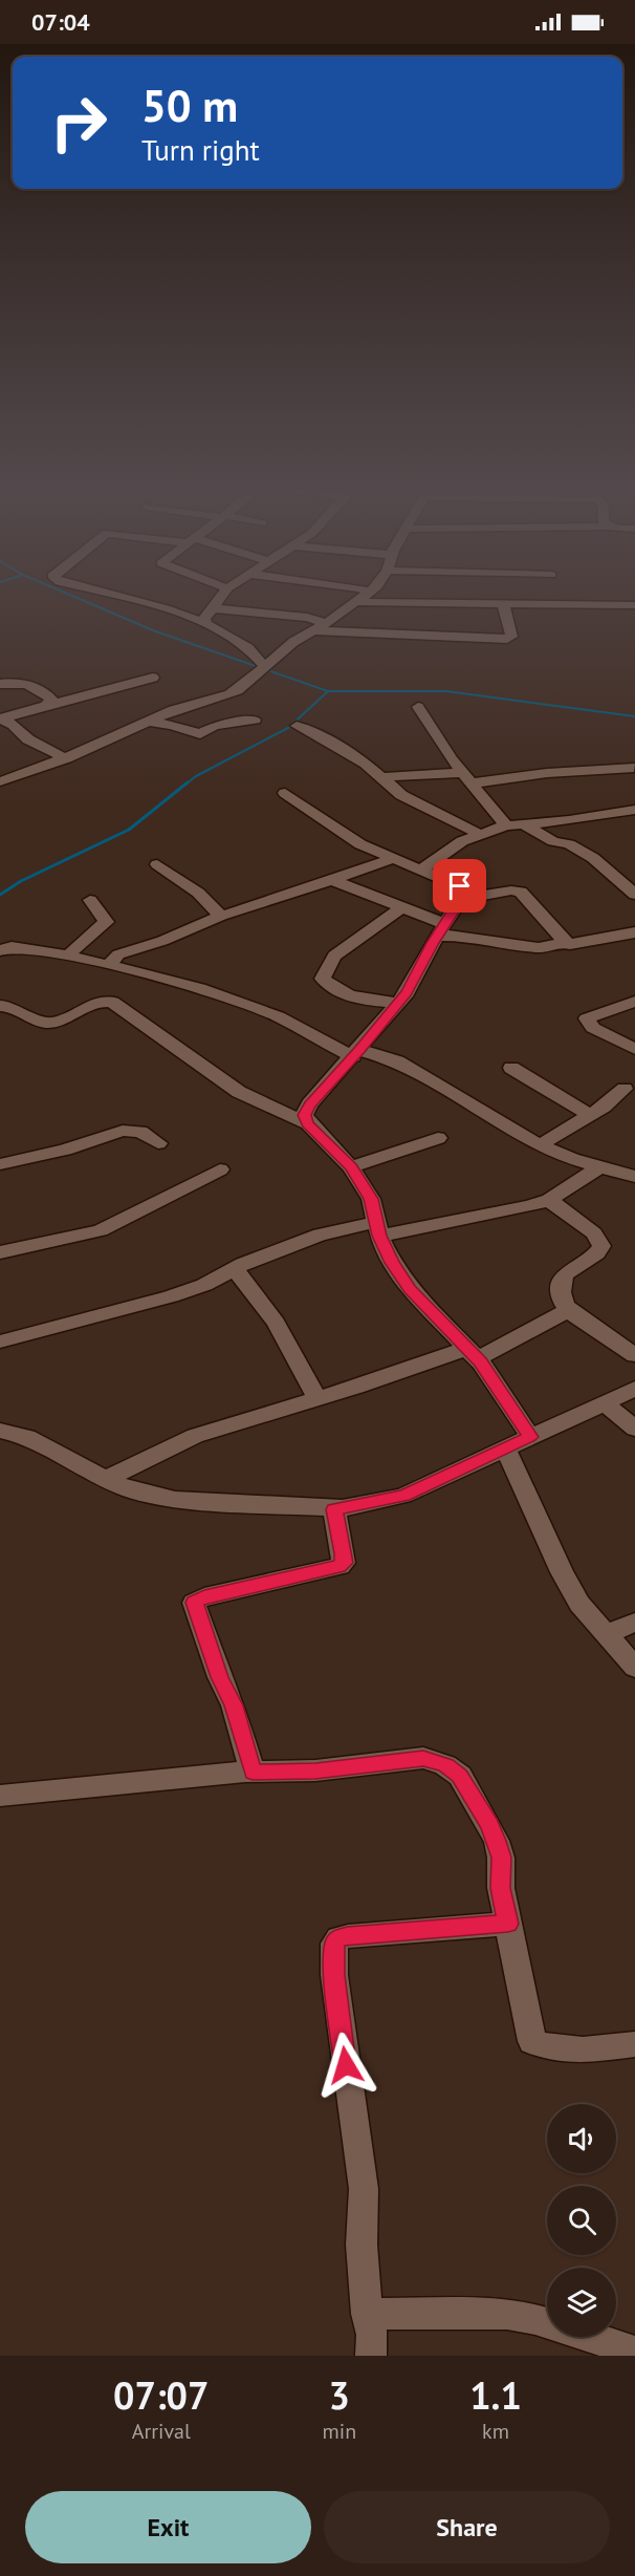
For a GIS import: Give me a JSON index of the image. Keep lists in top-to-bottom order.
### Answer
{
  "page": {
    "status": "07:04",
    "turn": ["50 m", "Turn right"],
    "eta": [
      "07:07",
      "Arrival",
      "3",
      "min",
      "1.1",
      "km"
    ],
    "buttons": ["Exit", "Share"]
  }
}
